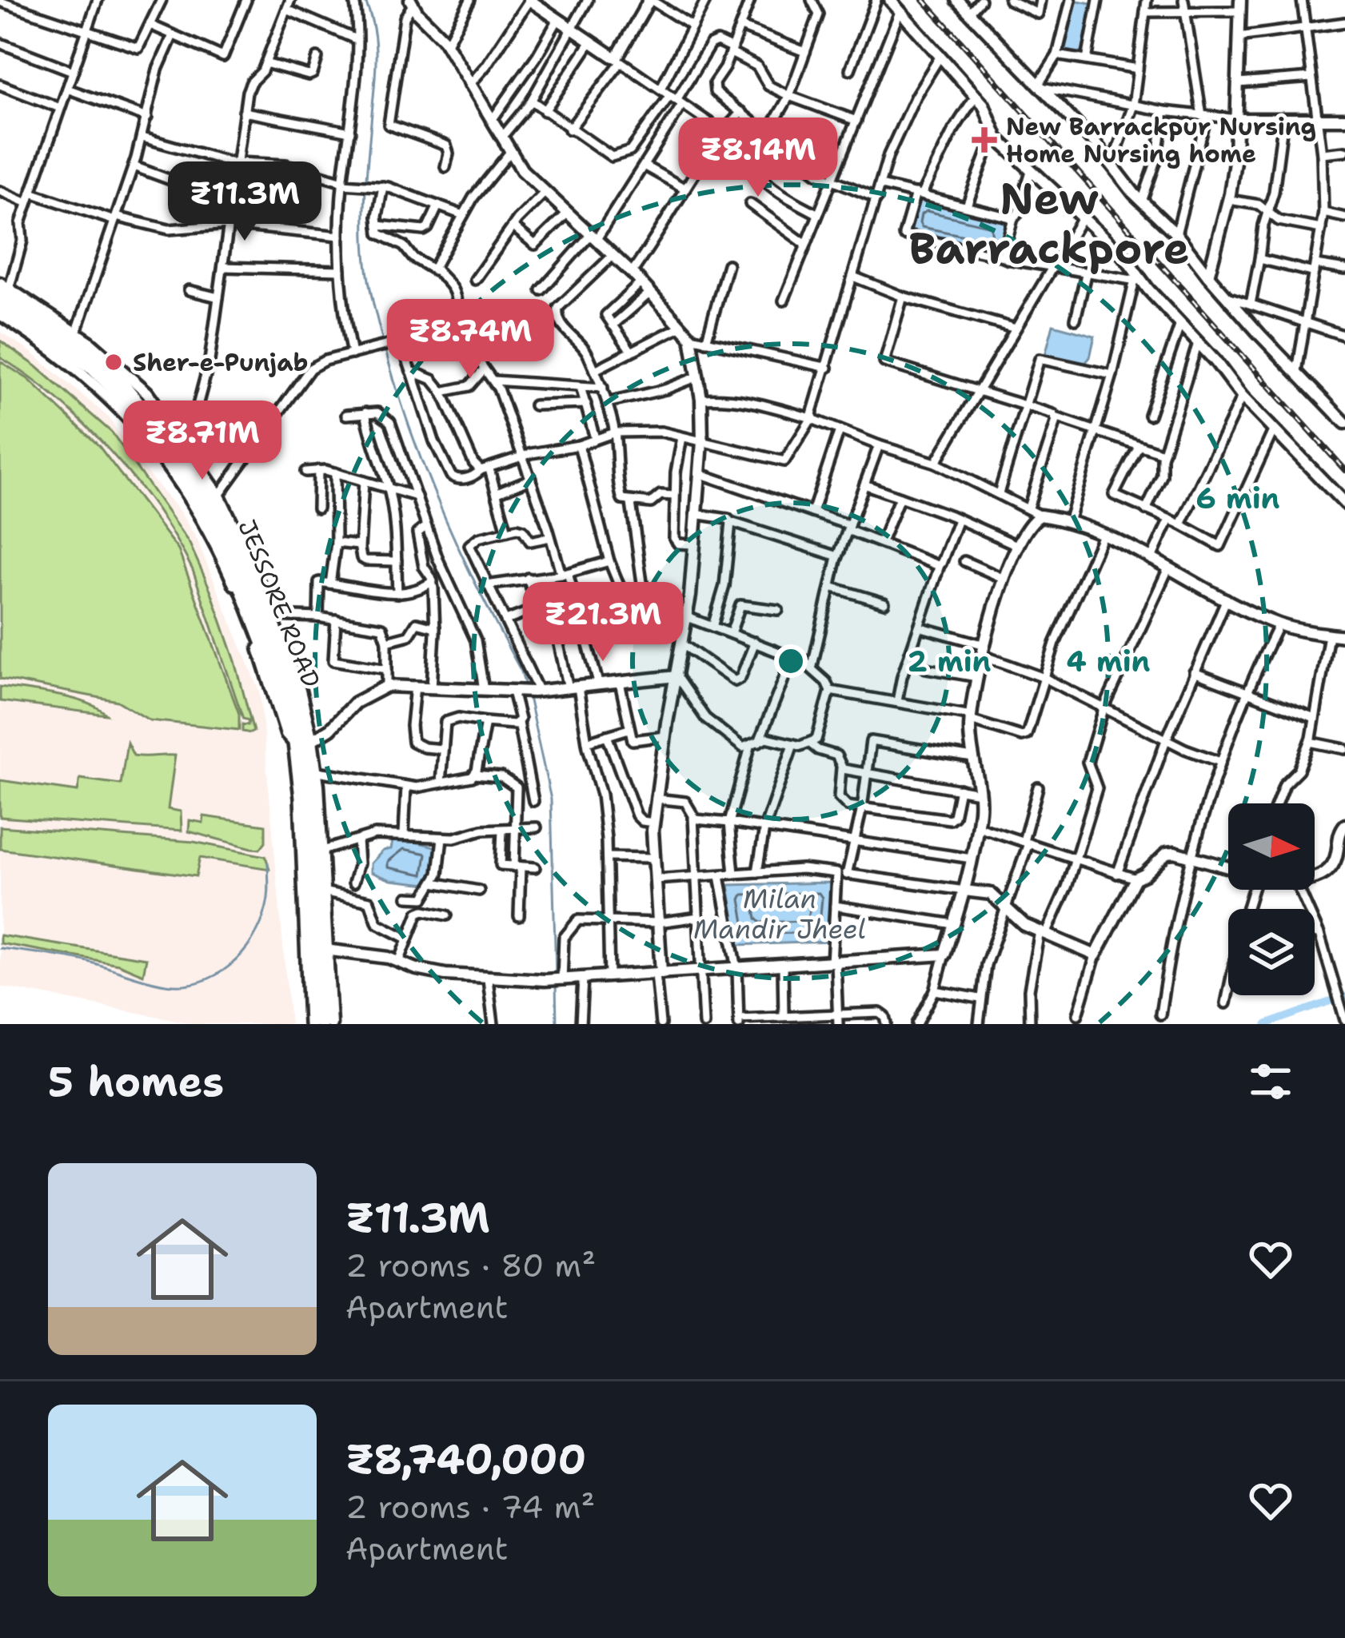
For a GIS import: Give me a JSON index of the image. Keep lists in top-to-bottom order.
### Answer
{
  "streets": {
    "highway": ["JESSORE ROAD"]
  },
  "districts": ["New Barrackpore"],
  "water": ["Milan Mandir Jheel"],
  "places": {
    "health": ["New Barrackpur Nursing Home Nursing home"],
    "other": ["Sher-e-Punjab"]
  },
  "north": "right",
  "page": {
    "price": [
      "₹8.14M",
      "₹11.3M",
      "₹8.74M",
      "₹8.71M",
      "₹21.3M"
    ],
    "heading": "5 homes",
    "list": [
      {
        "name": "₹11.3M",
        "note": "2 rooms · 80 m² · Apartment"
      },
      {
        "name": "₹8,740,000",
        "note": "2 rooms · 74 m² · Apartment"
      }
    ]
  },
  "rings": ["6 min", "2 min", "4 min"]
}
